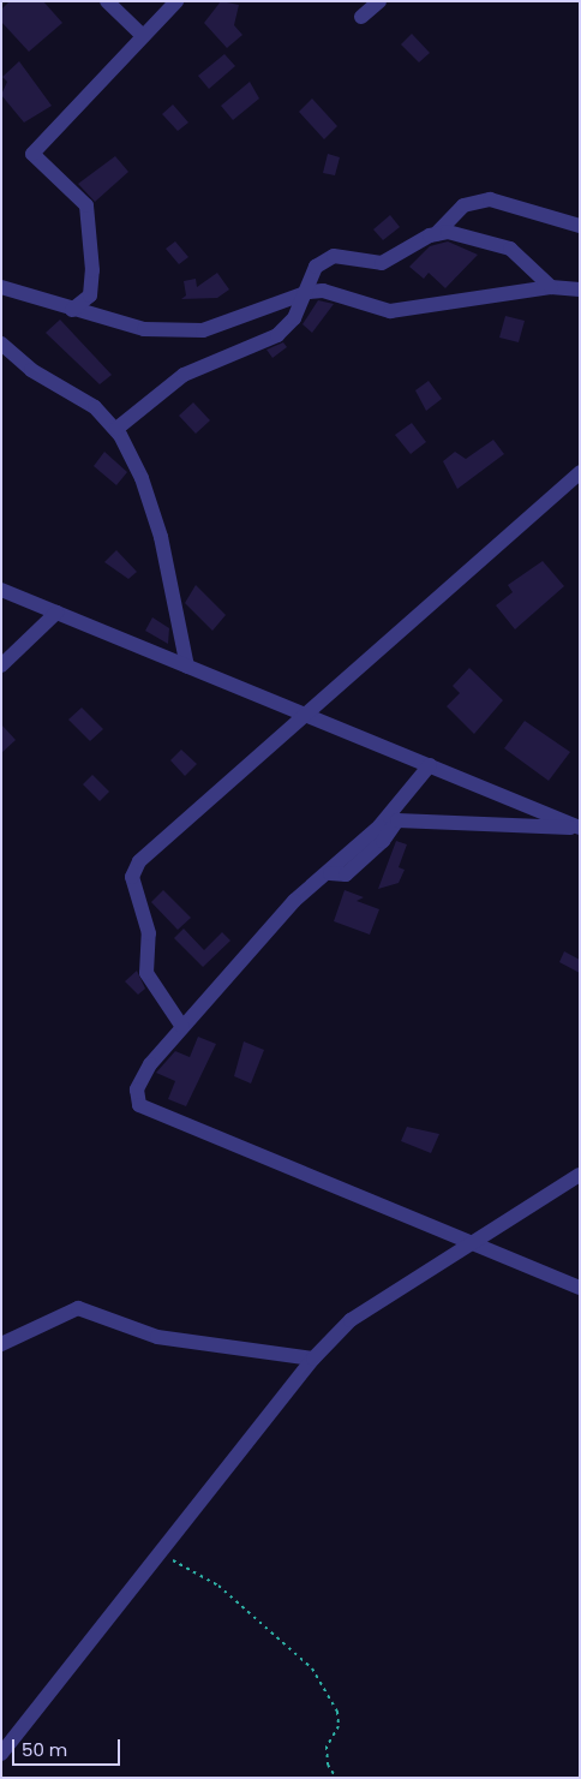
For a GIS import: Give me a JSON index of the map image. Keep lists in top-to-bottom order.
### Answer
{
  "scale_bar": "50 m"
}
